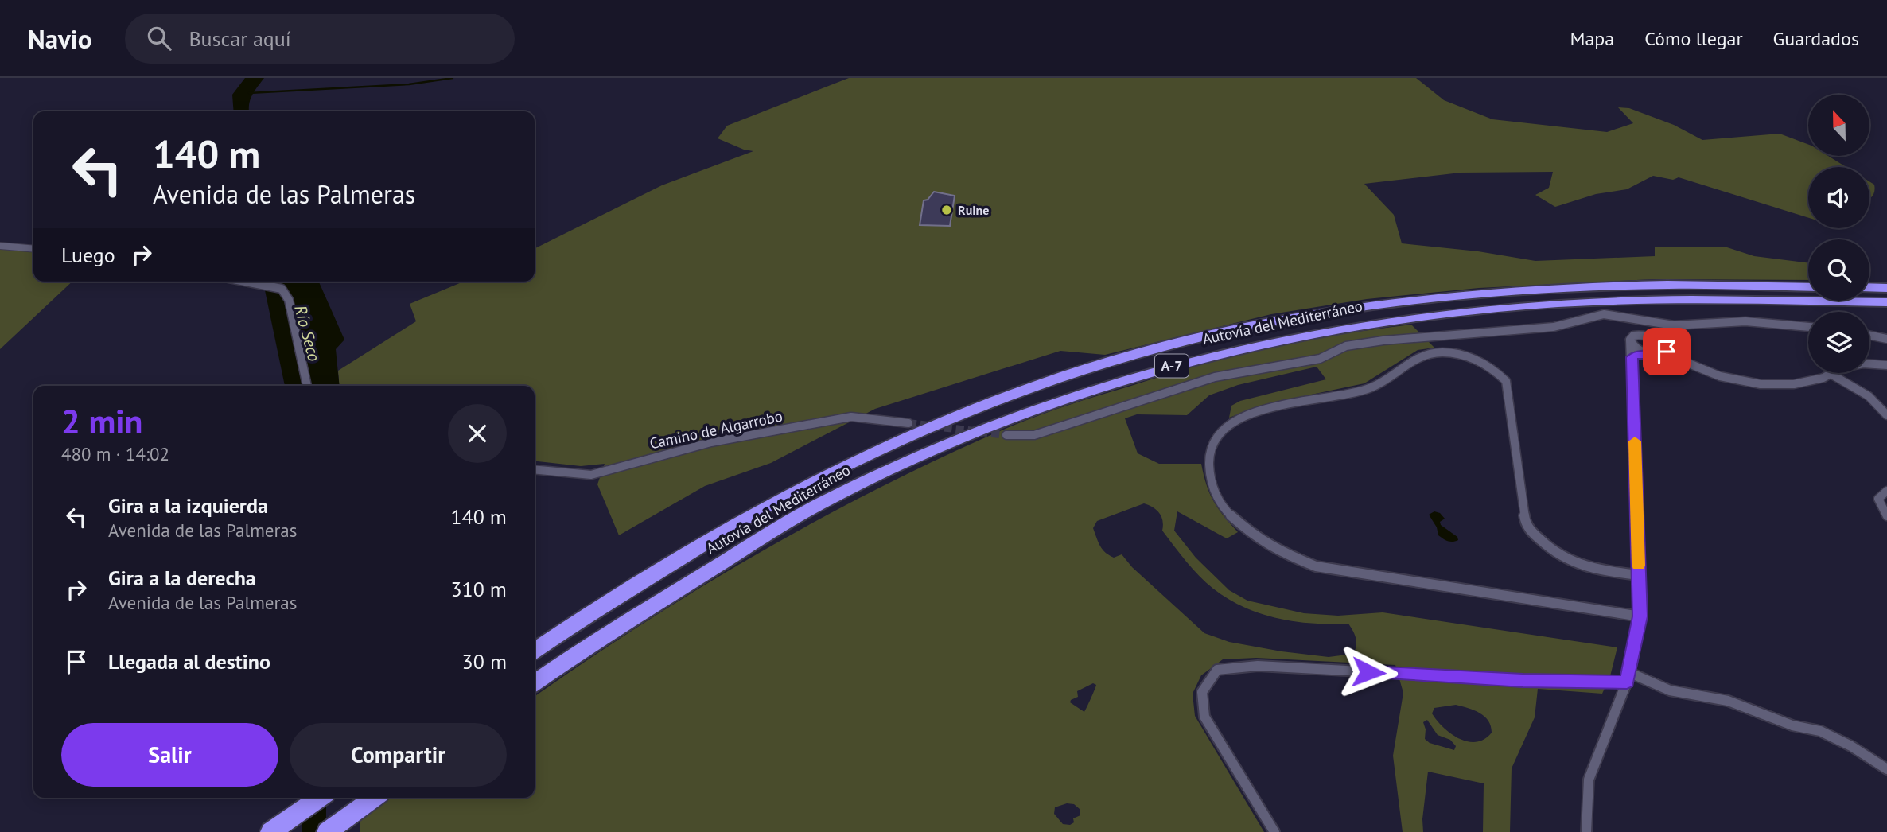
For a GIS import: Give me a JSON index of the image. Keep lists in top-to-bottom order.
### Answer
{
  "streets": {
    "highway": ["Autovía del Mediterráneo", "A-7"],
    "street": ["Camino de Algarrobo"]
  },
  "water": ["Río Seco"],
  "places": ["Ruine"],
  "north": "top",
  "page": {
    "header": "Navio",
    "search": "Buscar aquí",
    "nav": ["Mapa", "Cómo llegar", "Guardados"],
    "turn": ["140 m", "Avenida de las Palmeras"],
    "then": "Luego",
    "heading": ["2 min", "480 m · 14:02"],
    "list": [
      {
        "name": "Gira a la izquierda",
        "note": "Avenida de las Palmeras",
        "value": "140 m"
      },
      {
        "name": "Gira a la derecha",
        "note": "Avenida de las Palmeras",
        "value": "310 m"
      },
      {
        "name": "Llegada al destino",
        "value": "30 m"
      }
    ],
    "buttons": ["Salir", "Compartir"]
  }
}
